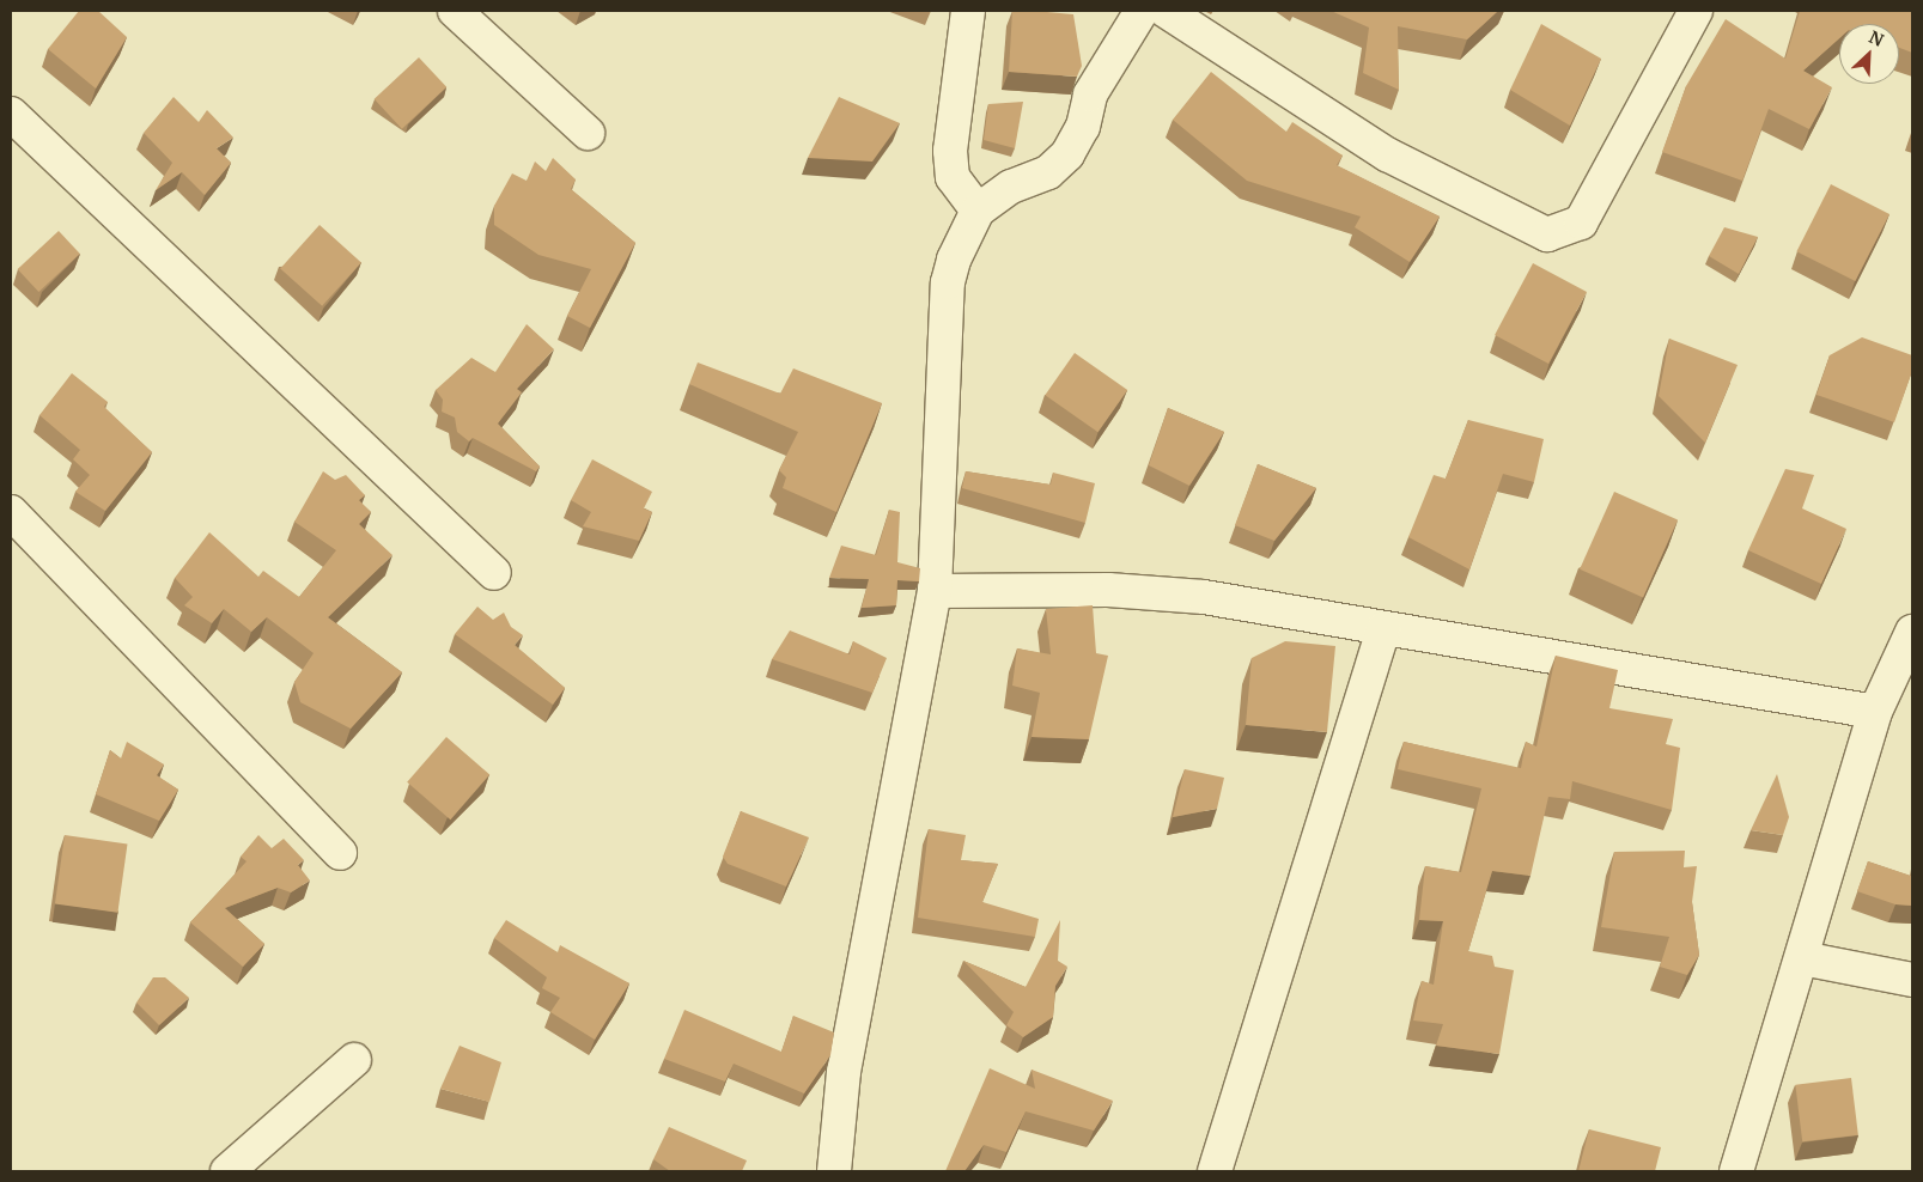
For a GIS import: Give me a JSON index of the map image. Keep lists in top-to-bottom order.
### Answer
{
  "north": "top right"
}
